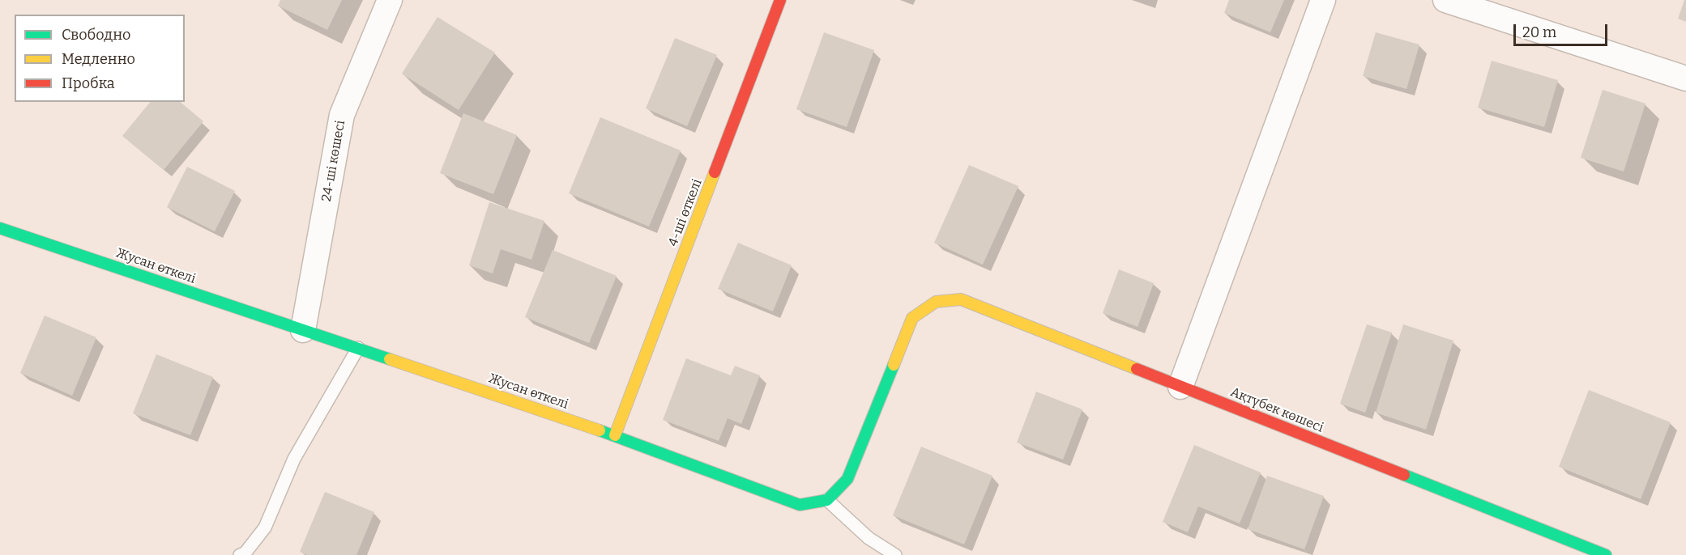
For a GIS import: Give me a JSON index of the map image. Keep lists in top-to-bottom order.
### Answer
{
  "streets": {
    "street": [
      "24-ші көшесi",
      "4-шi өткелi",
      "Жусан өткелі",
      "Ақтүбек көшесi"
    ]
  },
  "crossings": [
    ["24-ші көшесi", "Жусан өткелі"],
    ["4-шi өткелi", "Жусан өткелі"],
    ["Жусан өткелі", "Ақтүбек көшесi"]
  ],
  "legend": ["Свободно", "Медленно", "Пробка"],
  "scale_bar": "20 m"
}
